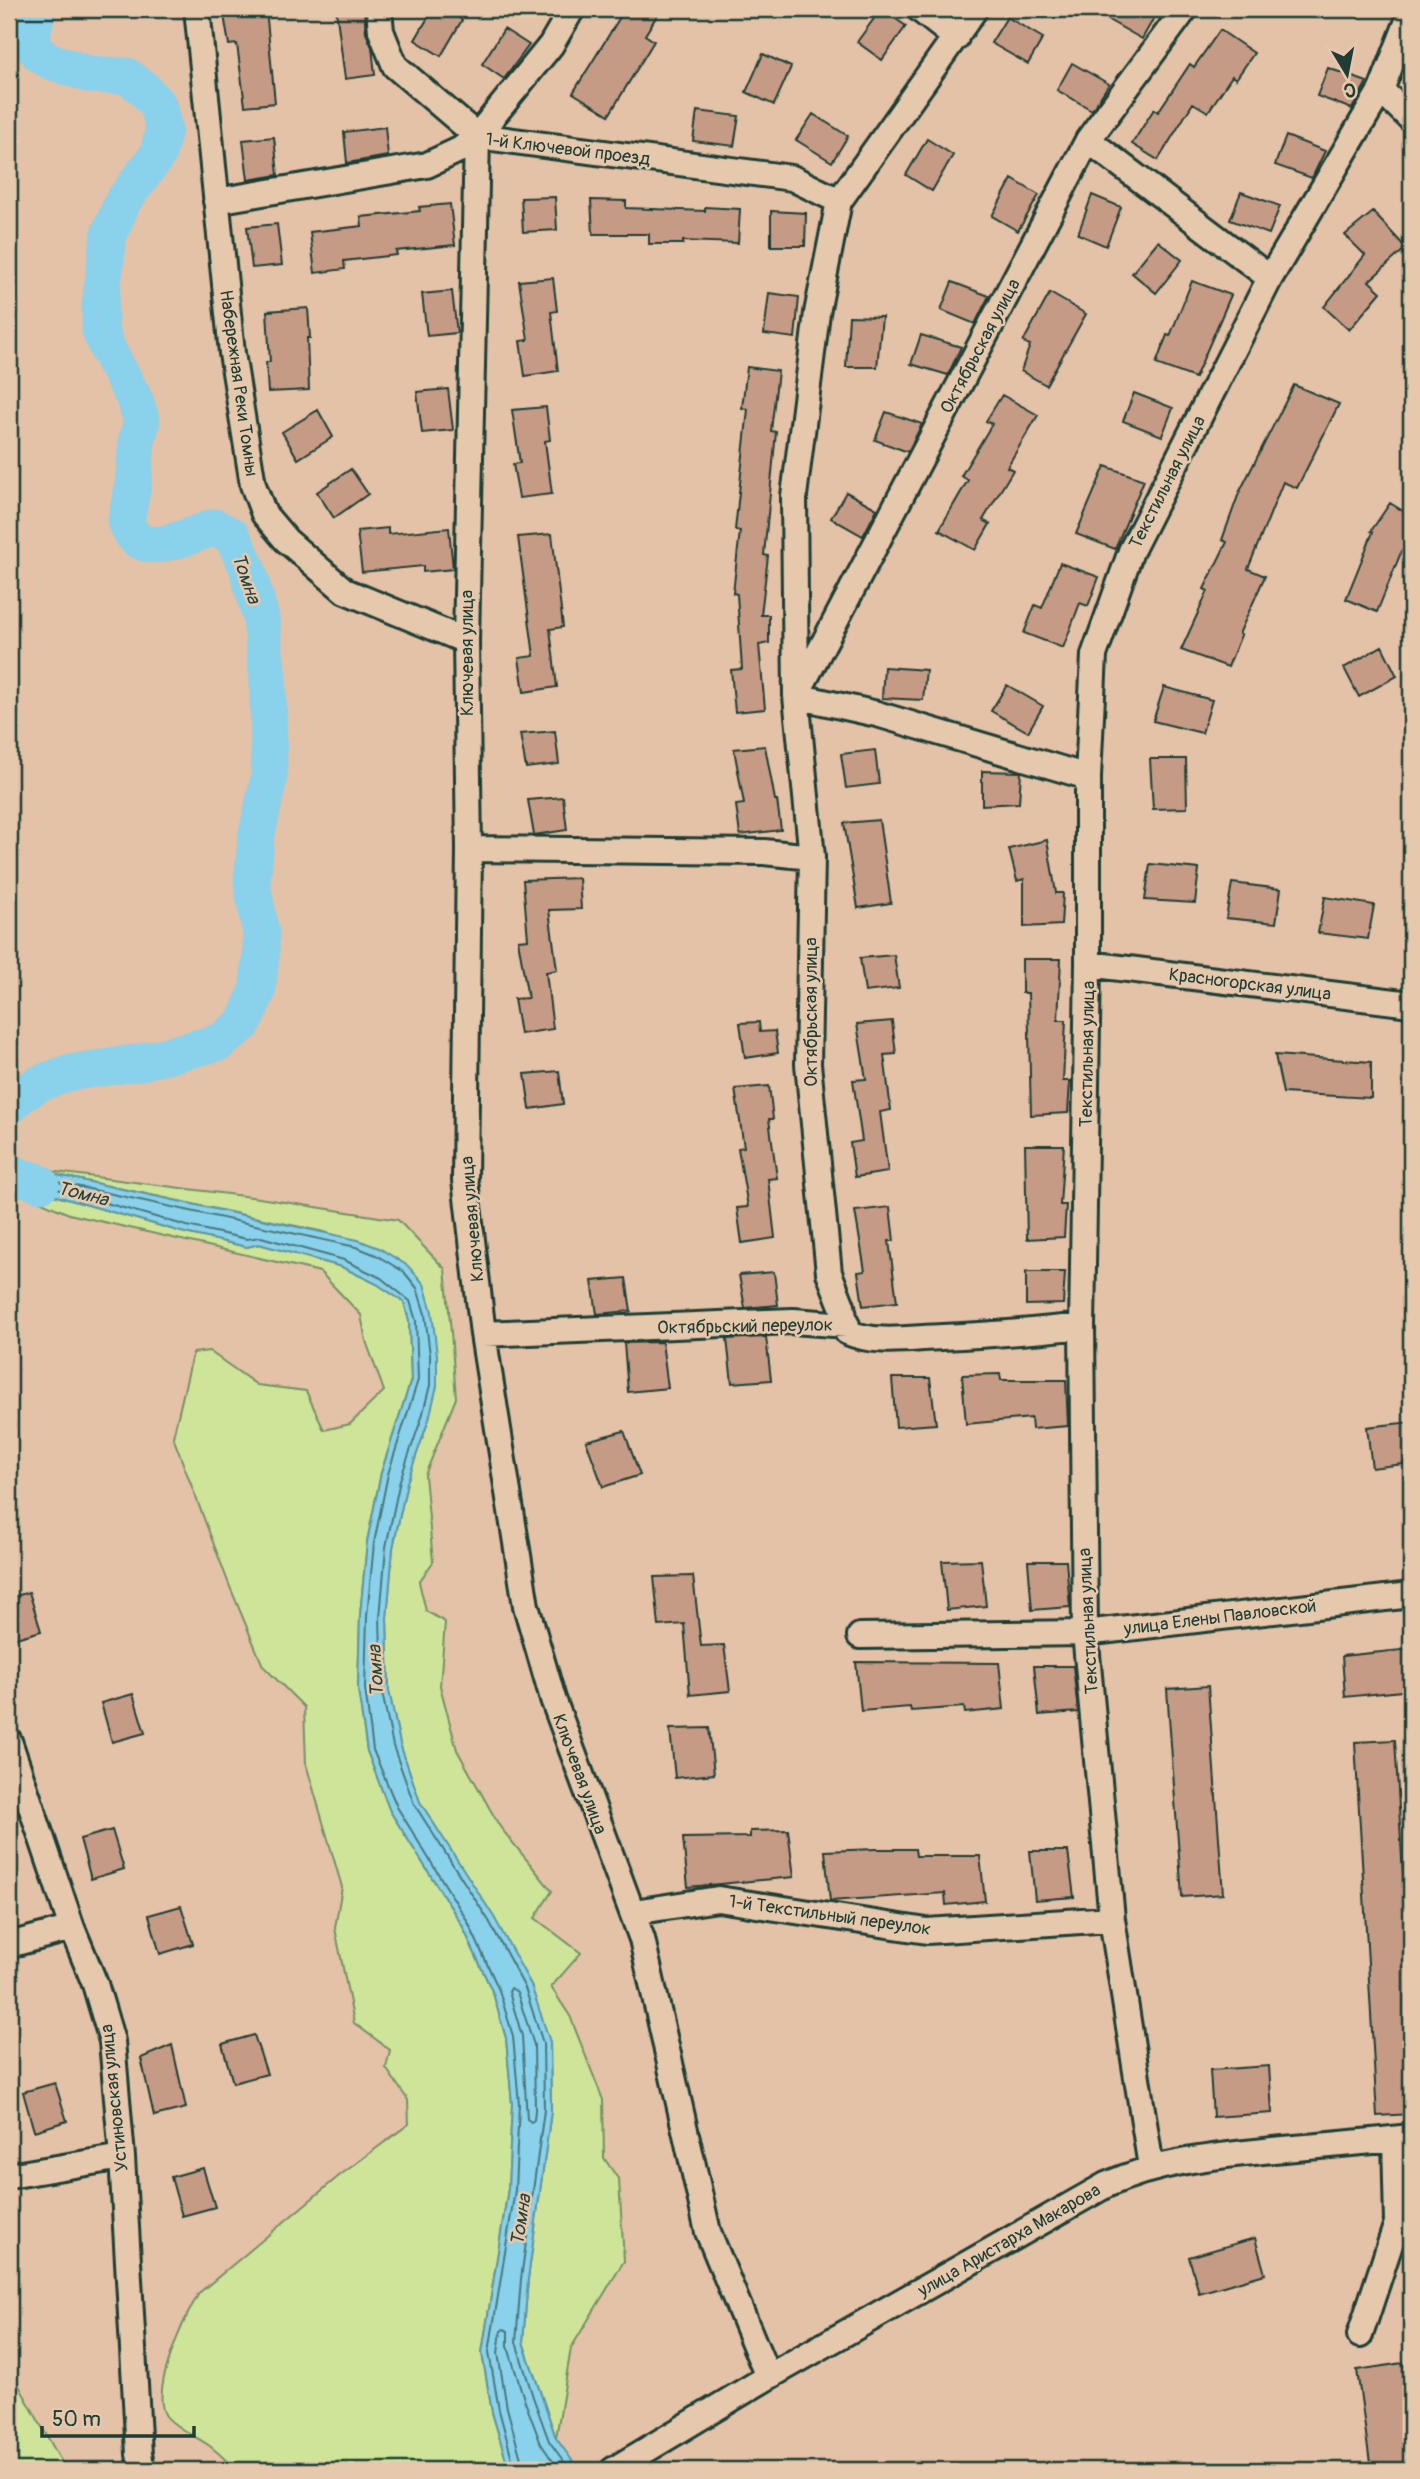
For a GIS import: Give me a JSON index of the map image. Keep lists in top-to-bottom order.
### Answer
{
  "streets": {
    "street": [
      "1-й Ключевой проезд",
      "Октябрьская улица",
      "Набережная Реки Томны",
      "Текстильная улица",
      "Ключевая улица",
      "Красногорская улица",
      "Октябрьский переулок",
      "улица Елены Павловской",
      "1-й Текстильный переулок",
      "Устиновская улица",
      "улица Аристарха Макарова"
    ]
  },
  "crossings": [
    ["1-й Ключевой проезд", "Октябрьская улица"],
    ["1-й Ключевой проезд", "Набережная Реки Томны"],
    ["1-й Ключевой проезд", "Ключевая улица"],
    ["Октябрьская улица", "Октябрьский переулок"],
    ["Набережная Реки Томны", "Ключевая улица"],
    ["Текстильная улица", "Красногорская улица"],
    ["Текстильная улица", "Октябрьский переулок"],
    ["Текстильная улица", "улица Елены Павловской"],
    ["Текстильная улица", "1-й Текстильный переулок"],
    ["Текстильная улица", "улица Аристарха Макарова"],
    ["Ключевая улица", "Октябрьский переулок"],
    ["Ключевая улица", "1-й Текстильный переулок"],
    ["Ключевая улица", "улица Аристарха Макарова"]
  ],
  "water": ["Томна"],
  "scale_bar": "50 m",
  "north": "bottom"
}
